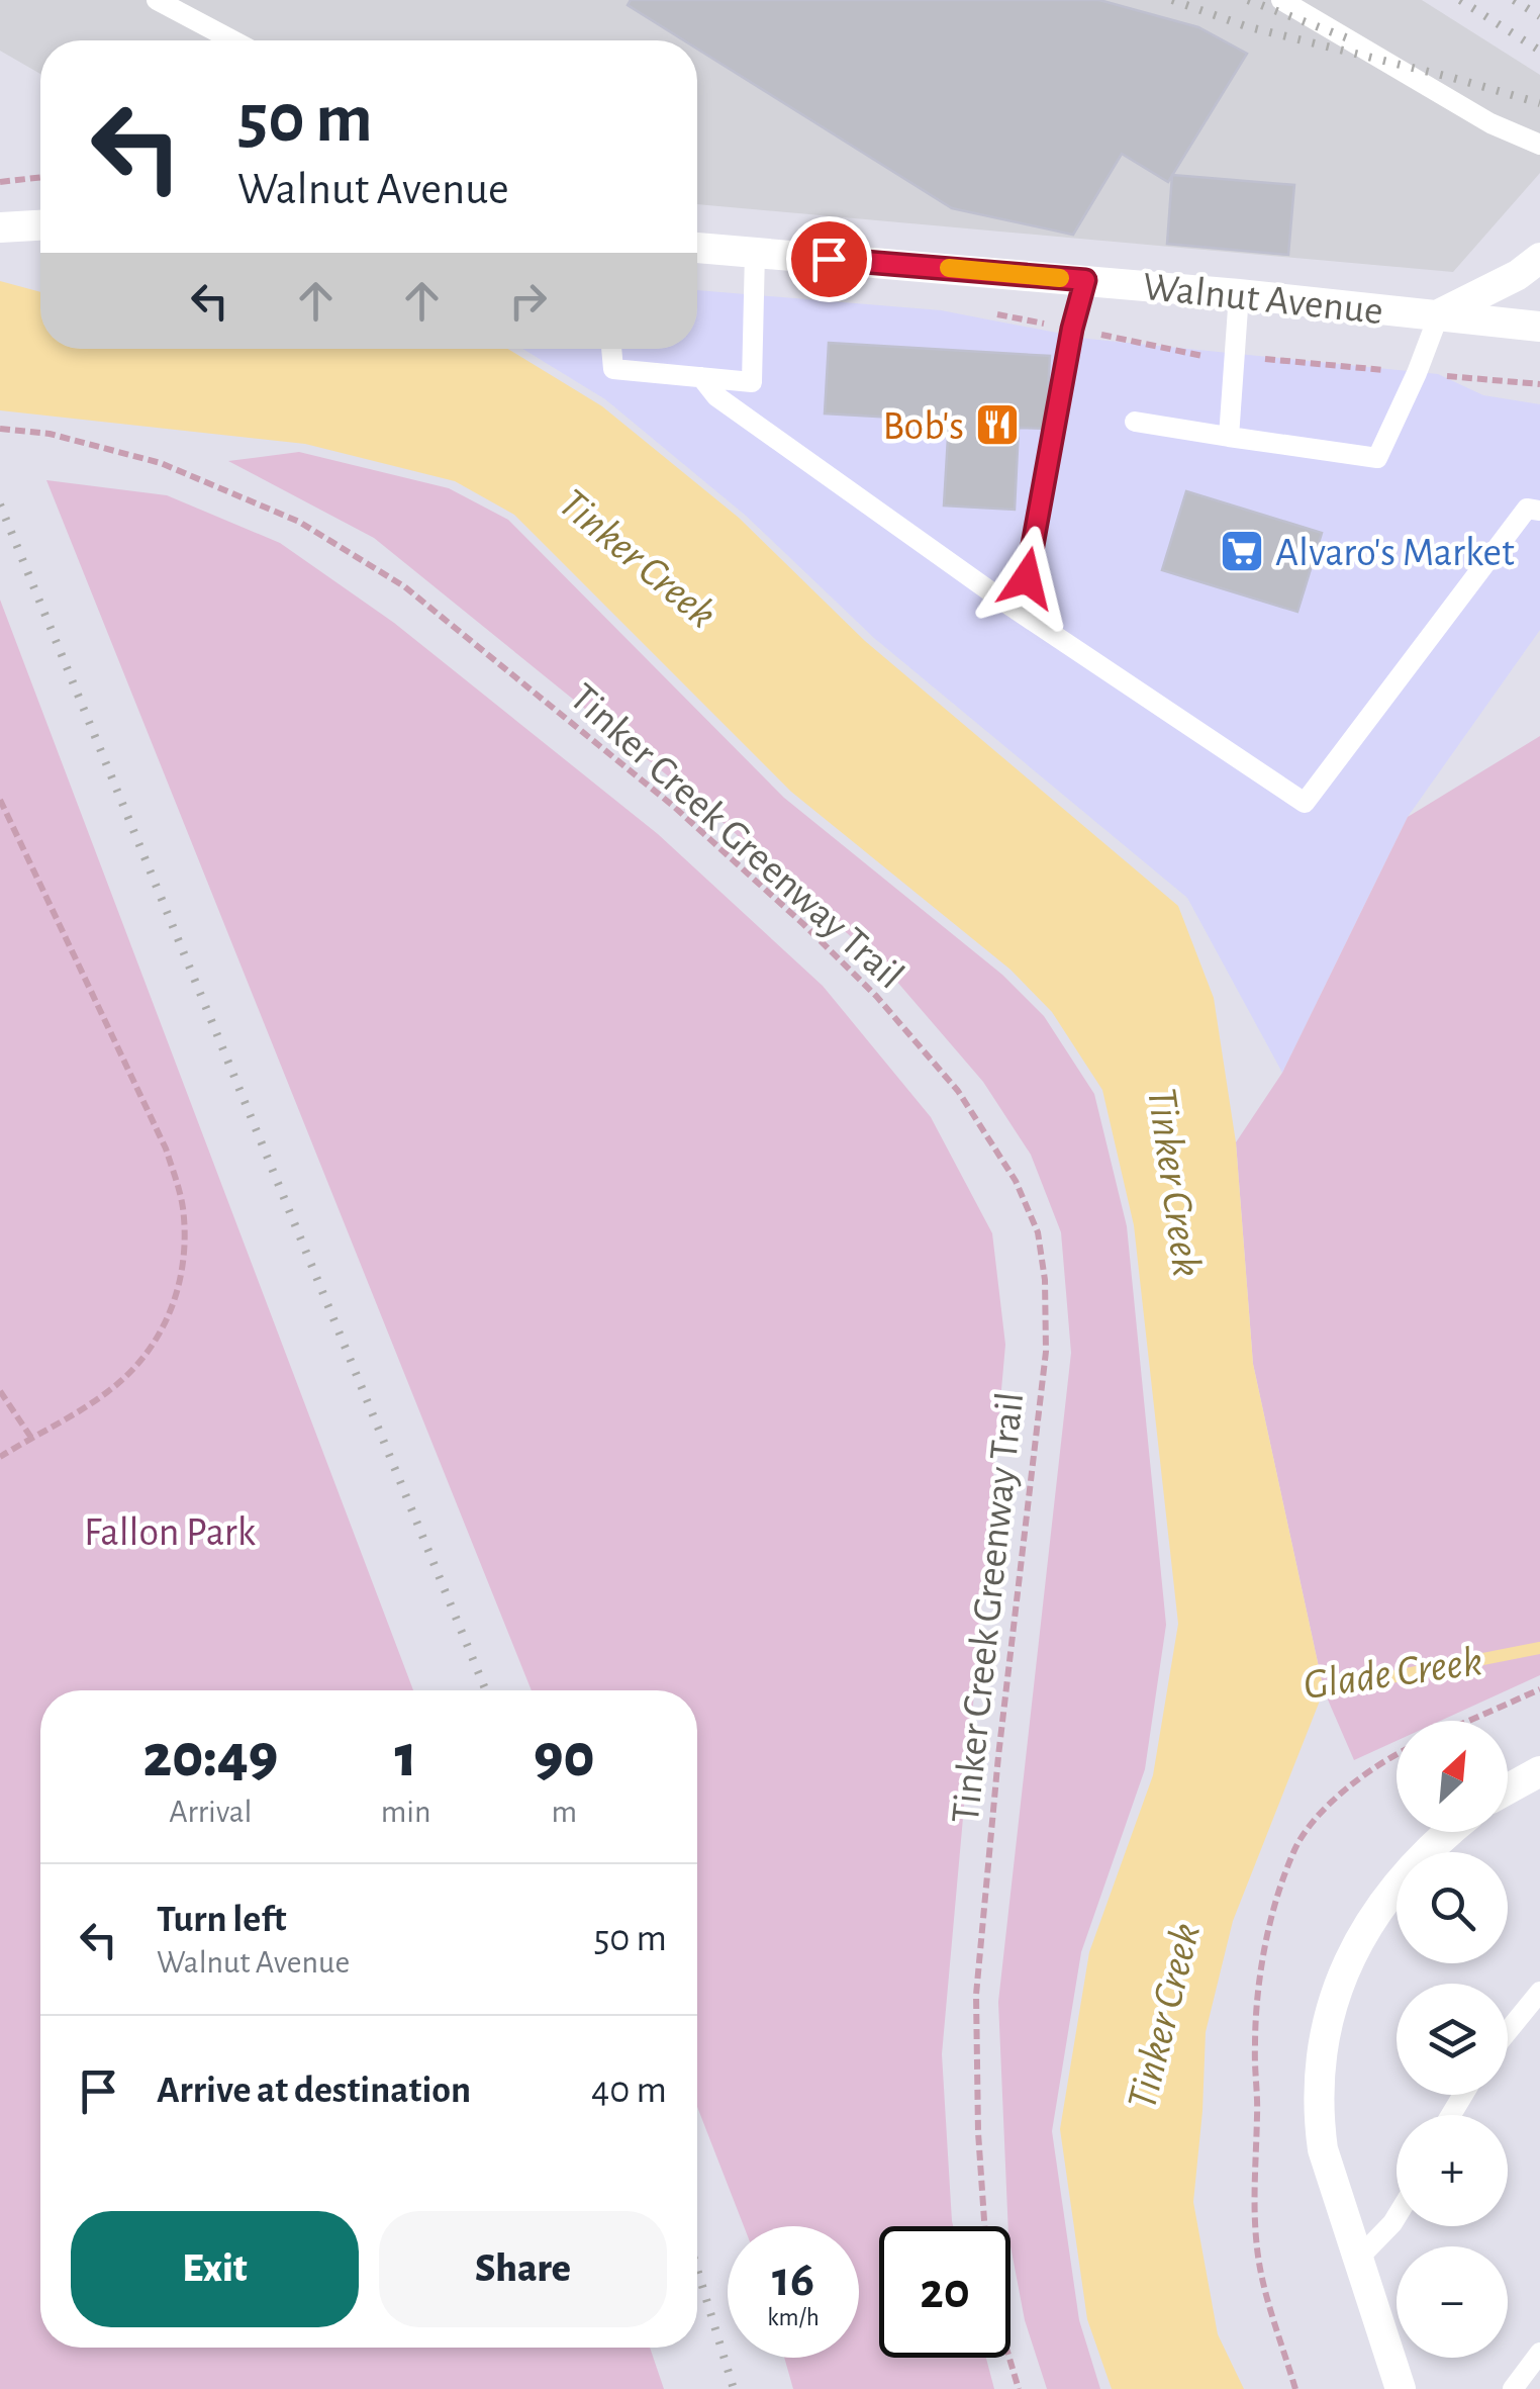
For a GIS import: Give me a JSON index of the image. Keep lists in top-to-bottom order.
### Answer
{
  "streets": {
    "street": ["Walnut Avenue"],
    "path": ["Tinker Creek Greenway Trail"]
  },
  "water": ["Tinker Creek", "Glade Creek"],
  "parks": ["Fallon Park"],
  "places": {
    "restaurant": ["Bob's"],
    "supermarket": ["Alvaro's Market"]
  },
  "north": "top right",
  "page": {
    "turn": ["50 m", "Walnut Avenue"],
    "eta": [
      "20:49",
      "Arrival",
      "1",
      "min",
      "90",
      "m"
    ],
    "map_buttons": ["+", "−"],
    "list": [
      {
        "name": "Turn left",
        "note": "Walnut Avenue",
        "value": "50 m"
      },
      {
        "name": "Arrive at destination",
        "value": "40 m"
      }
    ],
    "buttons": ["Exit", "Share"],
    "speed": "16 km/h",
    "limit": "20"
  }
}
